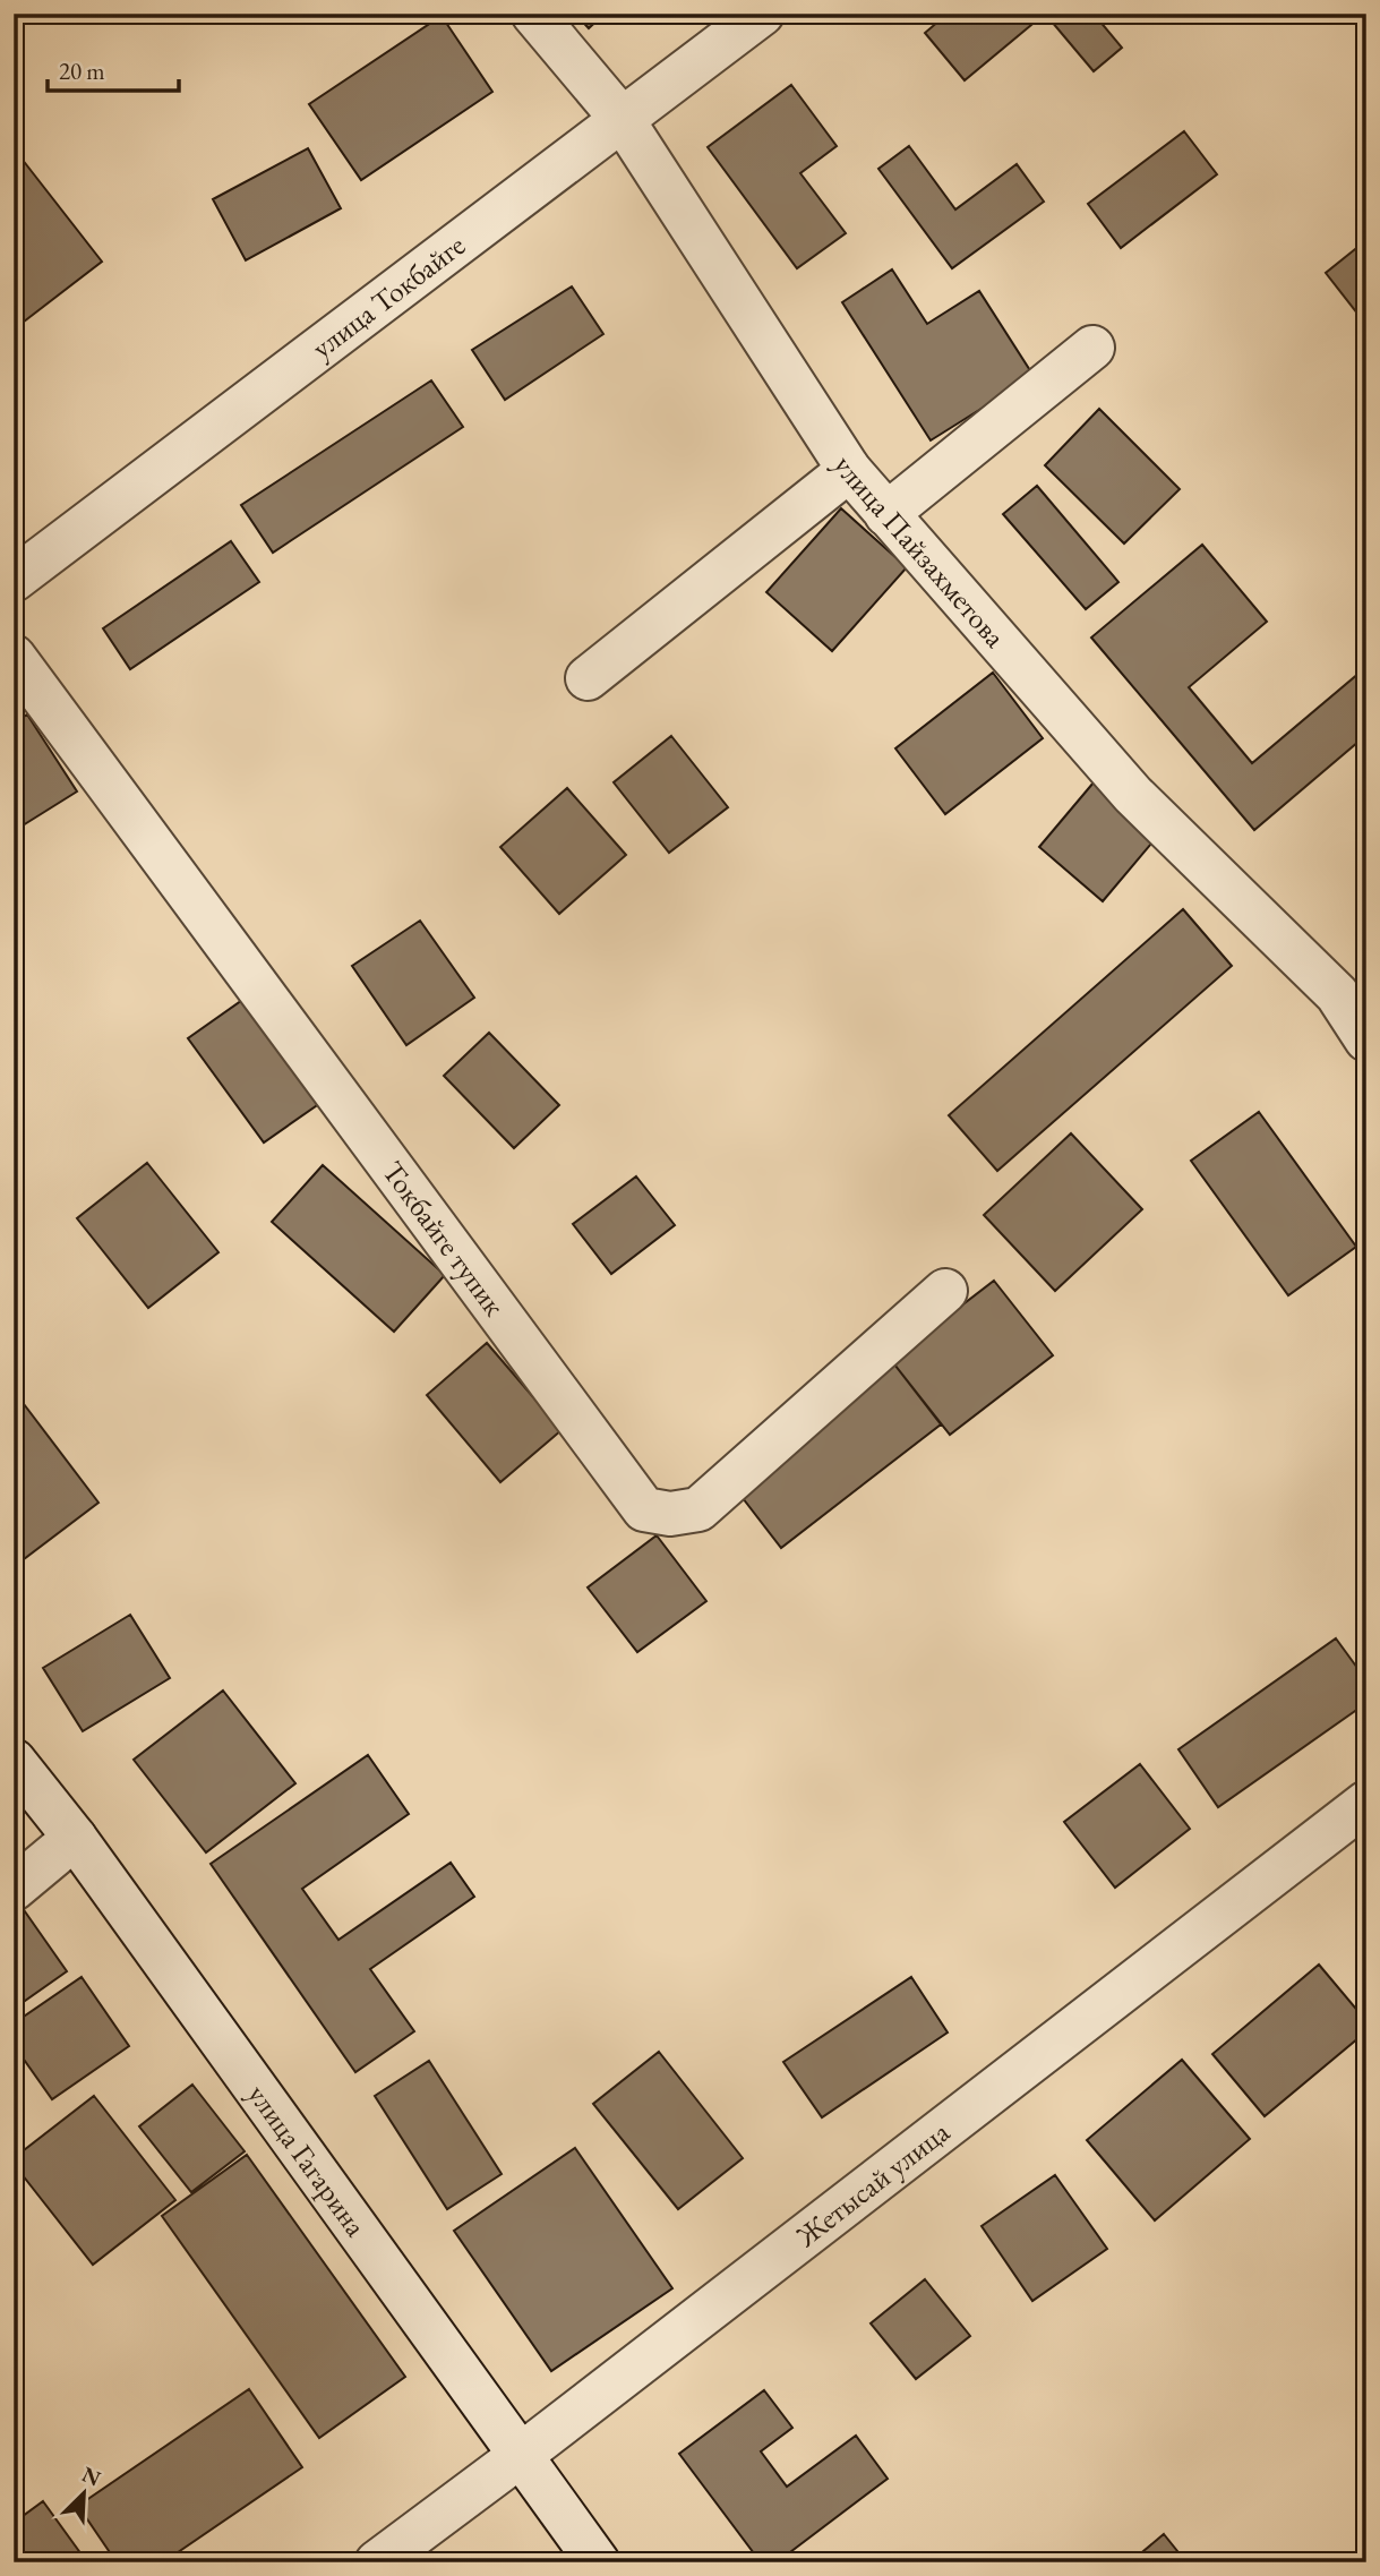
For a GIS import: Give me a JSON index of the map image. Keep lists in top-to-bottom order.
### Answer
{
  "streets": {
    "street": [
      "улица Токбайге",
      "улица Пайзахметова",
      "Токбайге тупик",
      "улица Гагарина",
      "Жетысай улица"
    ]
  },
  "crossings": [
    ["улица Токбайге", "улица Пайзахметова"],
    ["улица Гагарина", "Жетысай улица"]
  ],
  "scale_bar": "20 m",
  "north": "top right"
}
